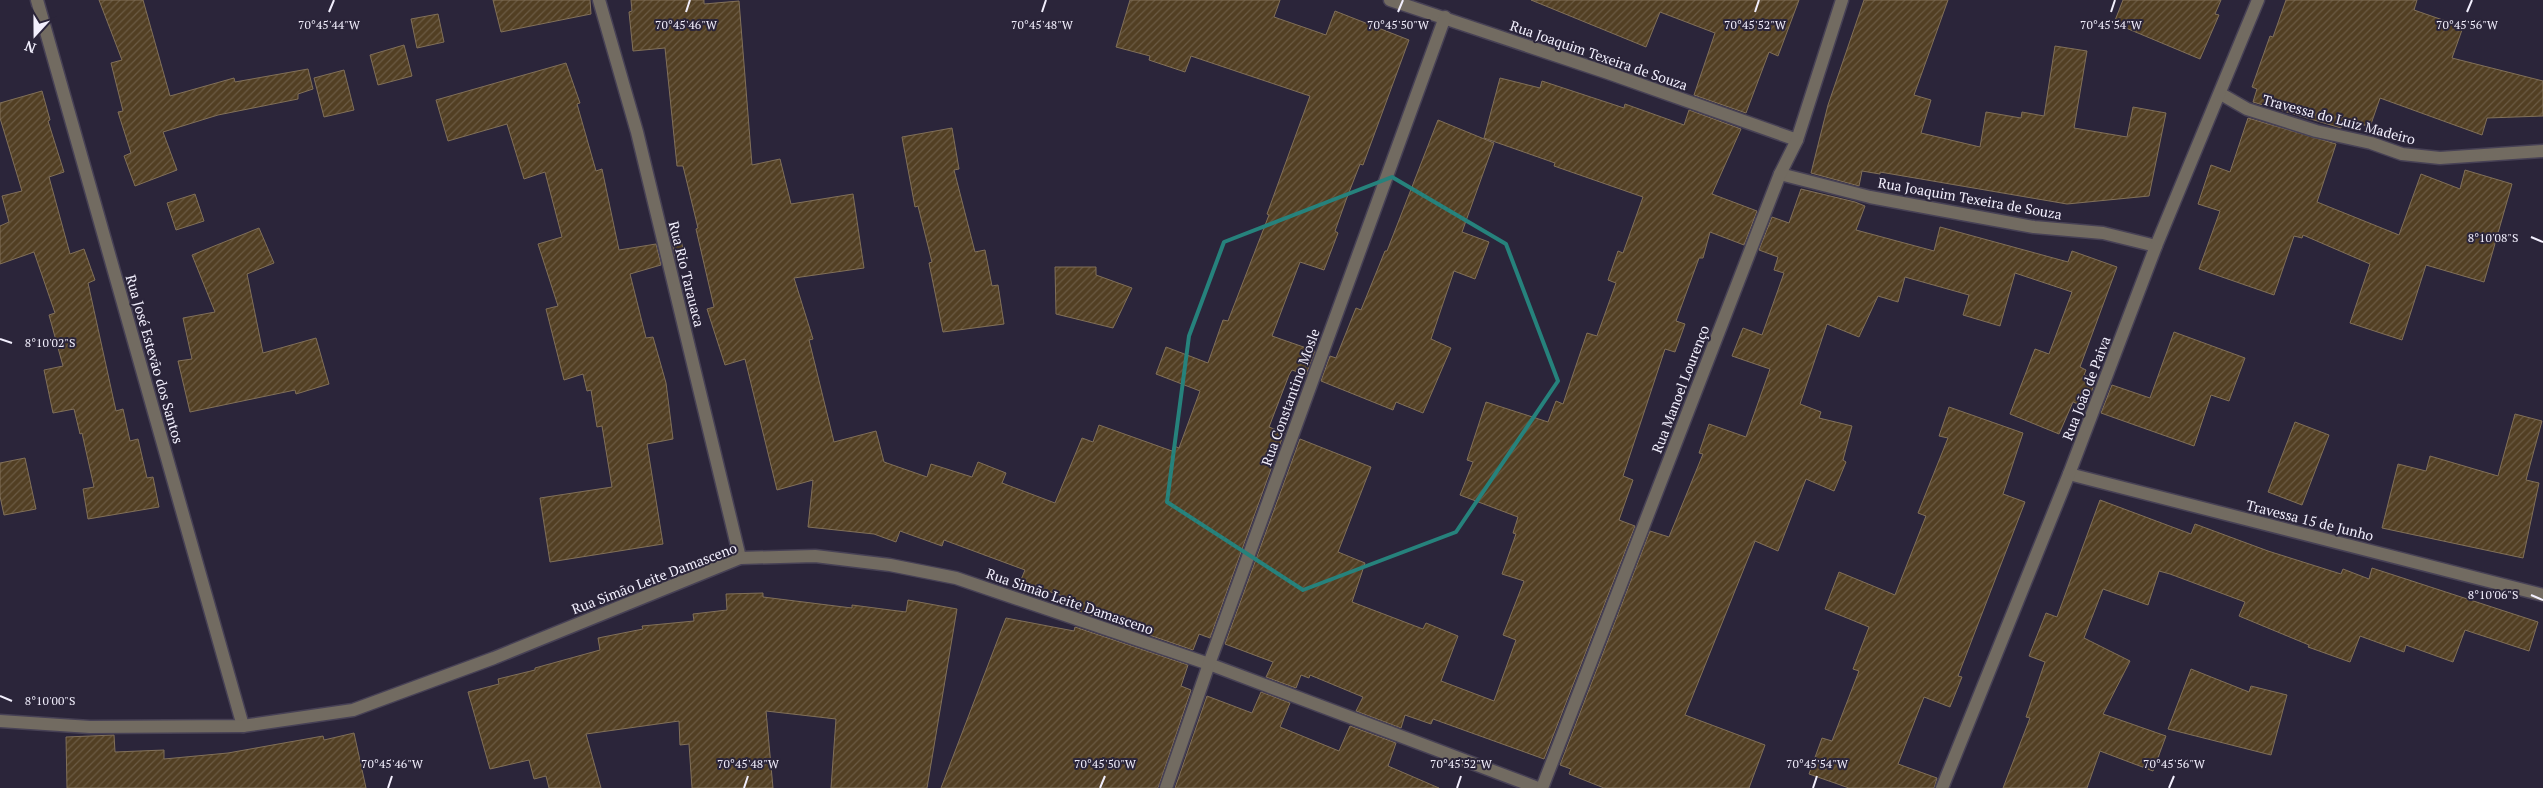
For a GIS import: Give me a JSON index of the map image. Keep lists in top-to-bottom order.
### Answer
{
  "streets": {
    "street": [
      "Rua Joaquim Texeira de Souza",
      "Travessa do Luiz Madeiro",
      "Rua Rio Tarauaca",
      "Rua José Estevão dos Santos",
      "Rua João de Paiva",
      "Rua Manoel Lourenço",
      "Rua Constantino Mosle",
      "Travessa 15 de Junho",
      "Rua Simão Leite Damasceno"
    ]
  },
  "crossings": [
    ["Rua Joaquim Texeira de Souza", "Rua João de Paiva"],
    ["Rua Joaquim Texeira de Souza", "Rua Manoel Lourenço"],
    ["Rua Joaquim Texeira de Souza", "Rua Constantino Mosle"],
    ["Travessa do Luiz Madeiro", "Rua João de Paiva"],
    ["Rua Rio Tarauaca", "Rua Simão Leite Damasceno"],
    ["Rua José Estevão dos Santos", "Rua Simão Leite Damasceno"],
    ["Rua João de Paiva", "Travessa 15 de Junho"],
    ["Rua Constantino Mosle", "Rua Simão Leite Damasceno"]
  ],
  "north": "bottom",
  "coordinates": [
    "70°45'44\"W",
    "70°45'46\"W",
    "70°45'48\"W",
    "70°45'50\"W",
    "70°45'52\"W",
    "70°45'54\"W",
    "70°45'56\"W",
    "8°10'08\"S",
    "8°10'02\"S",
    "8°10'06\"S",
    "8°10'00\"S"
  ]
}
